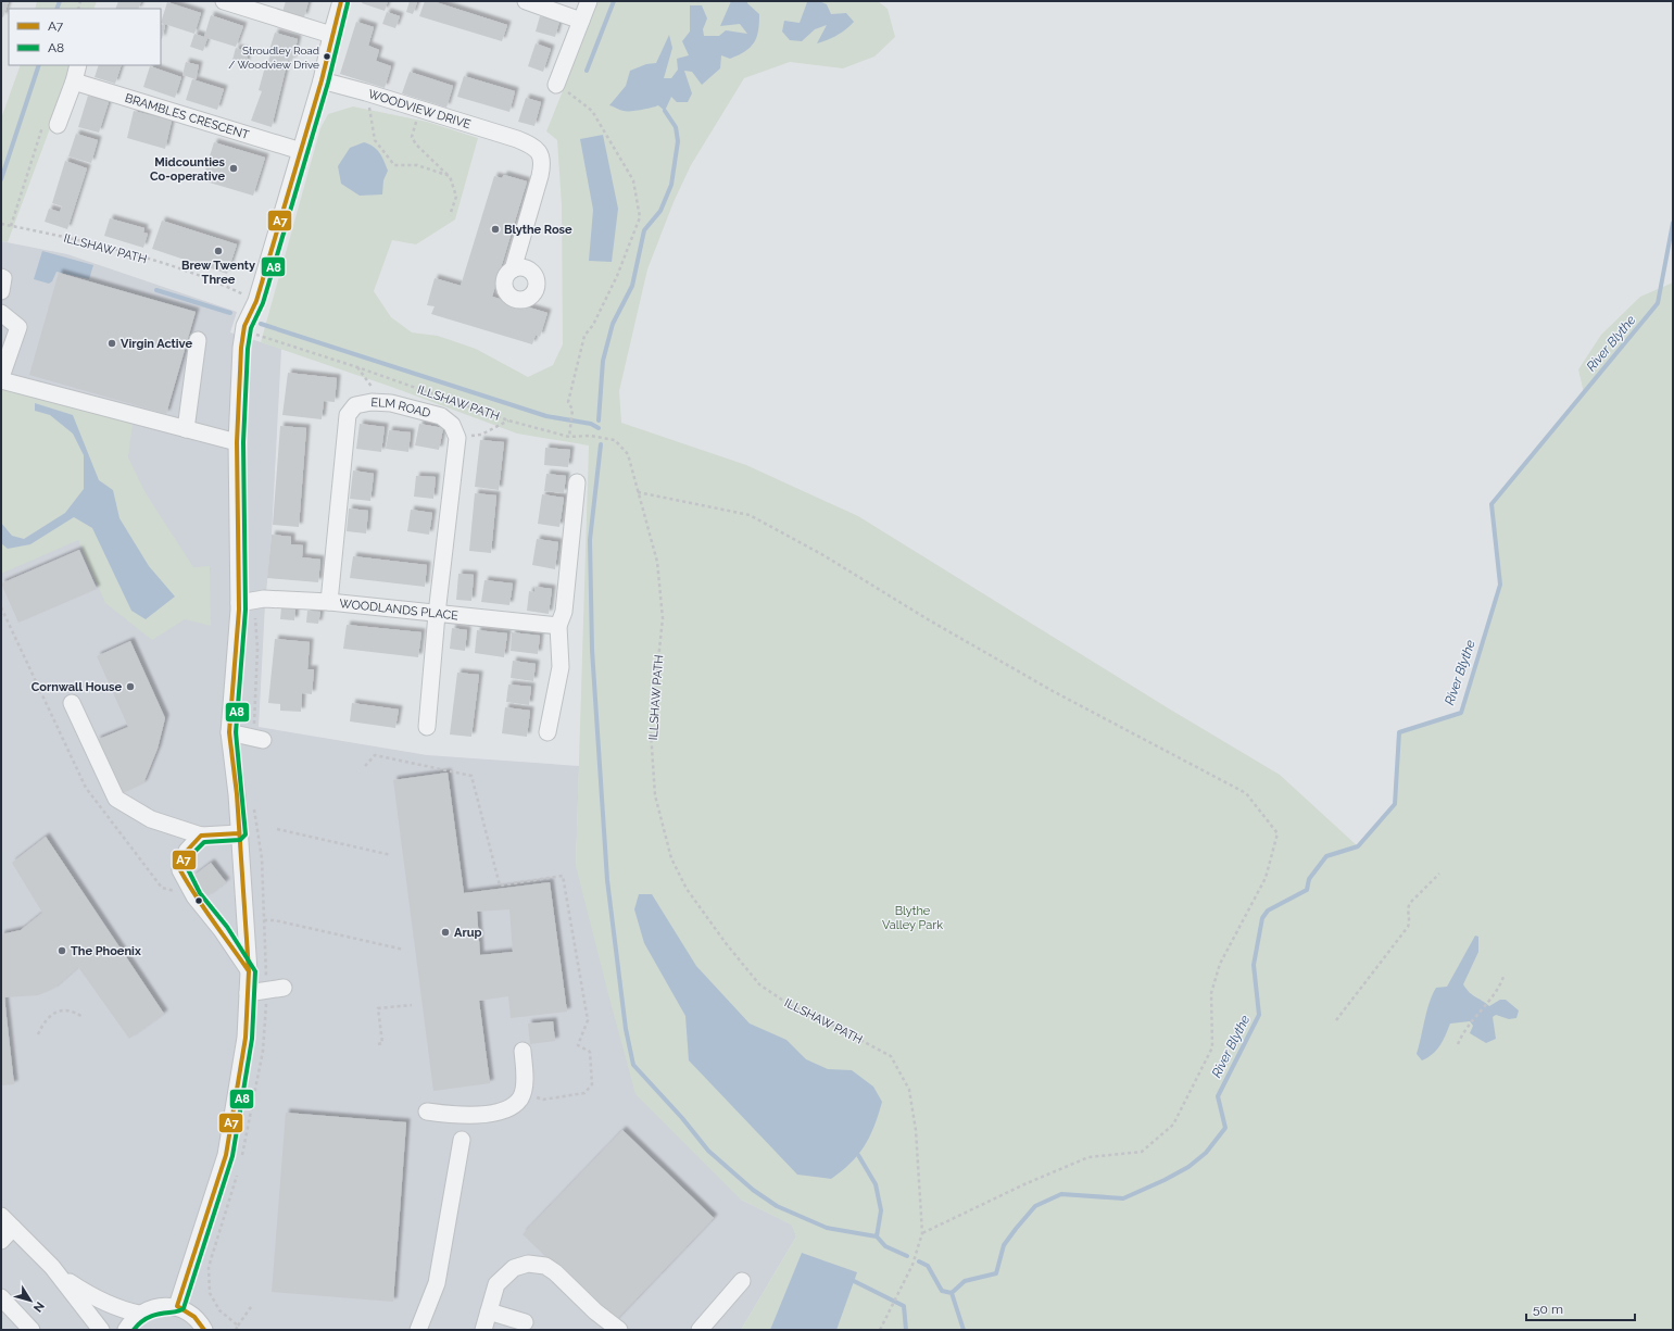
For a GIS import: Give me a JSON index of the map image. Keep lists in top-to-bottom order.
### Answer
{
  "streets": {
    "street": [
      "WOODVIEW DRIVE",
      "BRAMBLES CRESCENT",
      "ELM ROAD",
      "WOODLANDS PLACE"
    ],
    "path": ["ILLSHAW PATH"]
  },
  "crossings": [
    ["ELM ROAD", "WOODLANDS PLACE"]
  ],
  "water": ["River Blythe"],
  "parks": ["Blythe Valley Park"],
  "places": [
    "Stroudley Road / Woodview Drive",
    "Midcounties Co-operative",
    "Blythe Rose",
    "Brew Twenty Three",
    "Virgin Active",
    "Cornwall House",
    "Arup",
    "The Phoenix"
  ],
  "lines": ["transit line A7", "transit line A8"],
  "legend": ["A7", "A8"],
  "scale_bar": "50 m",
  "north": "bottom right"
}
